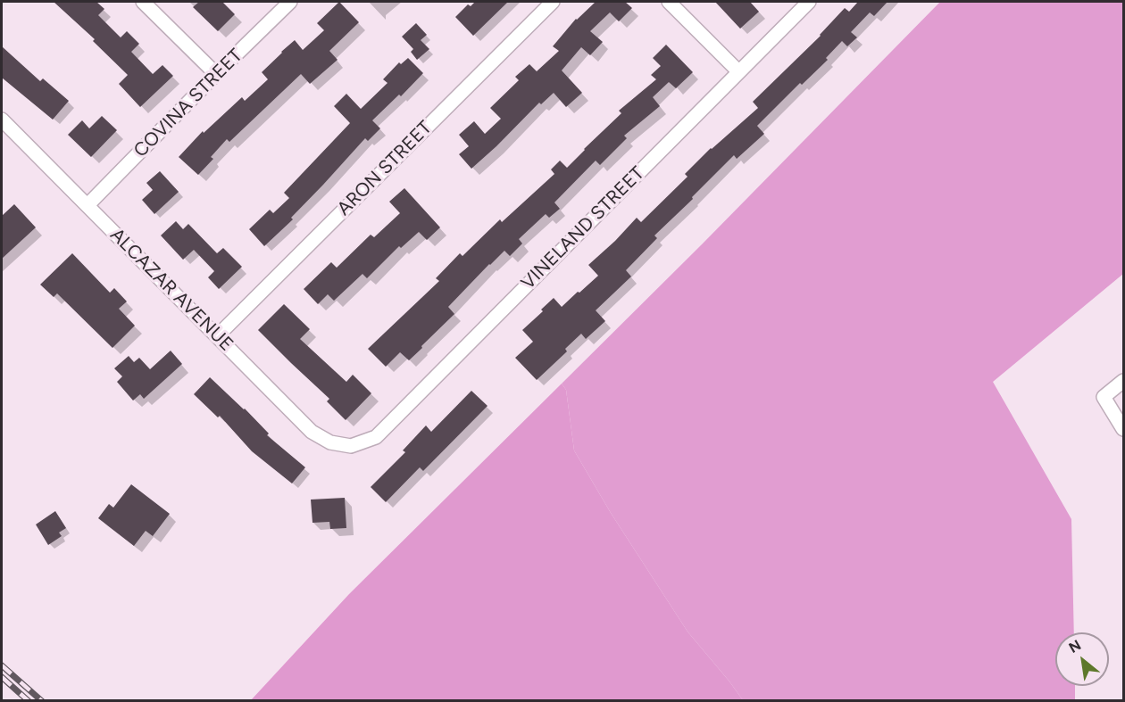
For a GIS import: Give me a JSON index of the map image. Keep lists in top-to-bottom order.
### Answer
{
  "streets": {
    "street": [
      "COVINA STREET",
      "ARON STREET",
      "VINELAND STREET",
      "ALCAZAR AVENUE"
    ]
  },
  "crossings": [
    ["COVINA STREET", "ALCAZAR AVENUE"],
    ["ARON STREET", "ALCAZAR AVENUE"],
    ["VINELAND STREET", "ALCAZAR AVENUE"]
  ],
  "north": "top left"
}
